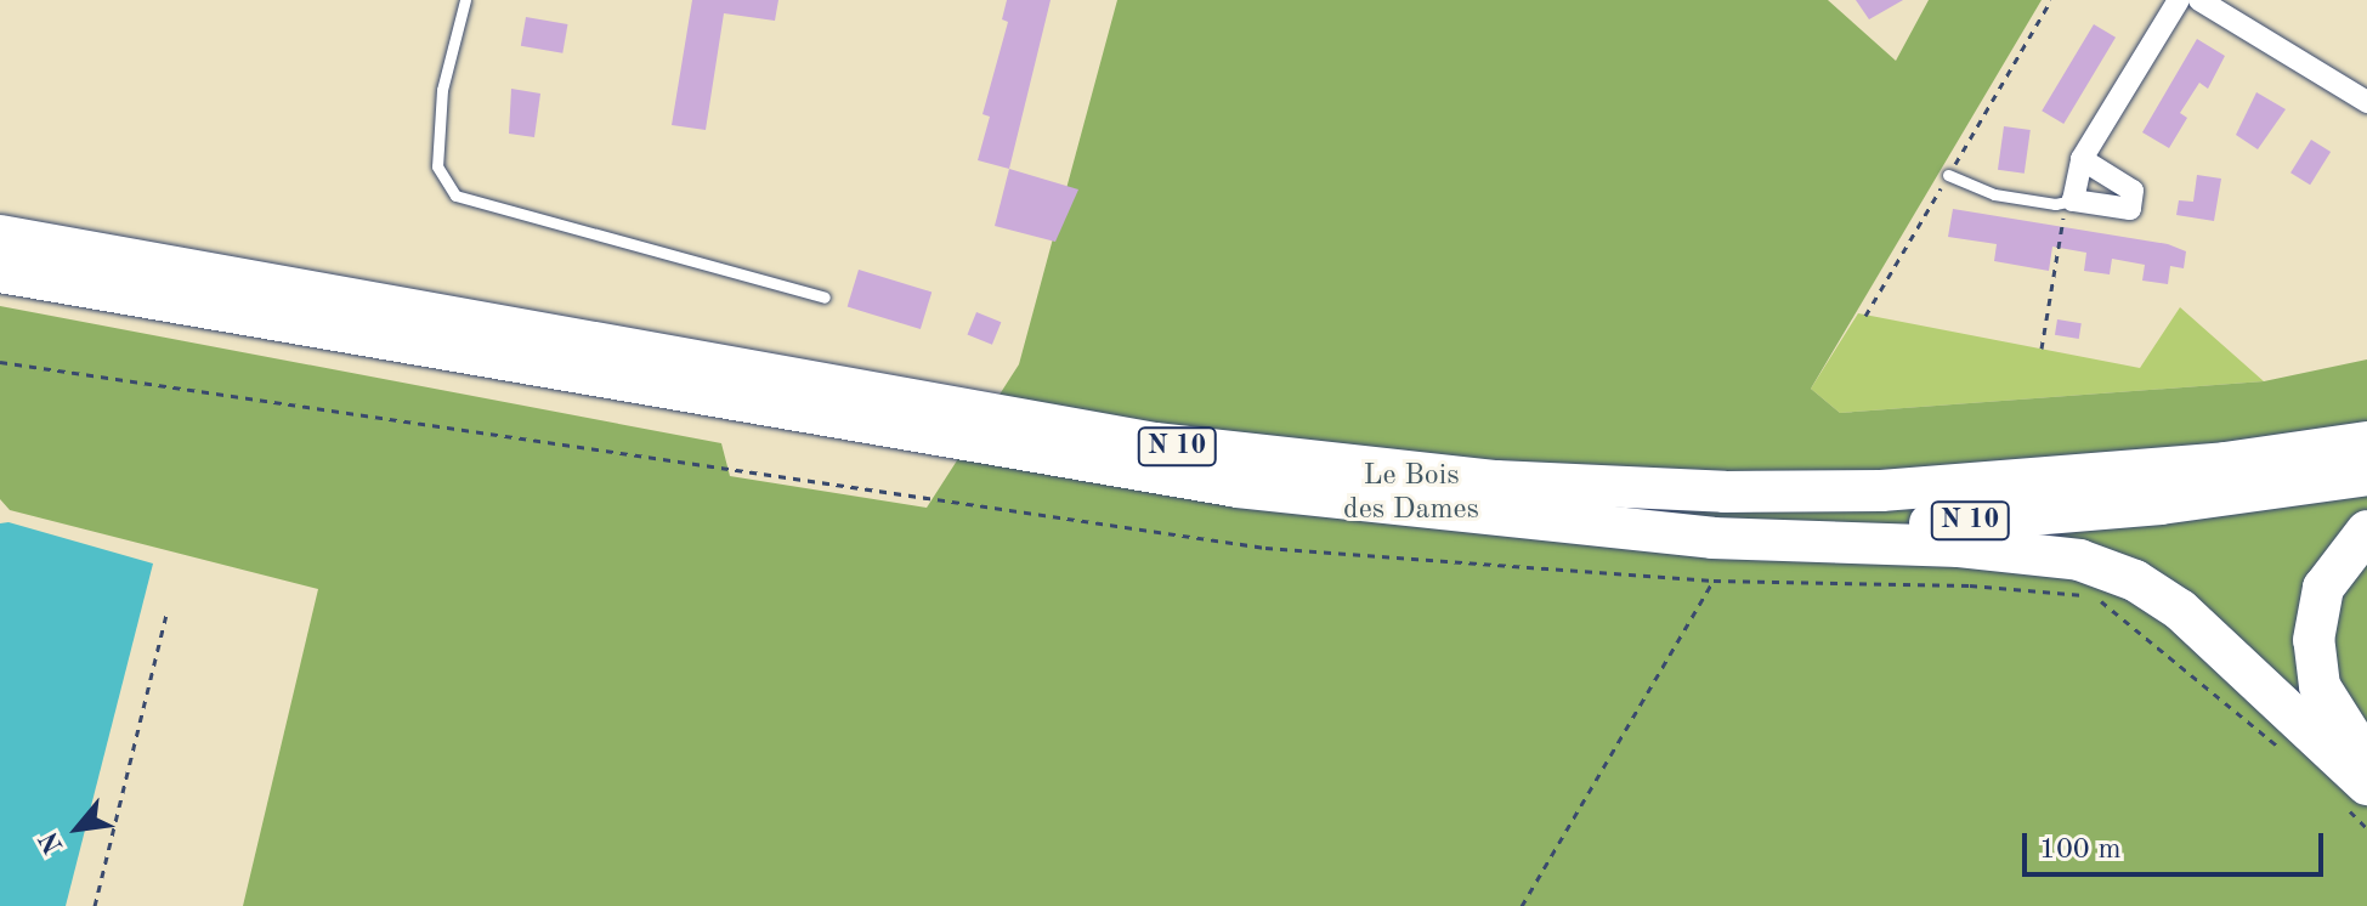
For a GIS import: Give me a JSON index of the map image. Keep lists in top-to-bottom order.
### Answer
{
  "streets": {
    "highway": ["N 10"]
  },
  "parks": ["Le Bois des Dames"],
  "scale_bar": "100 m",
  "north": "bottom left"
}
